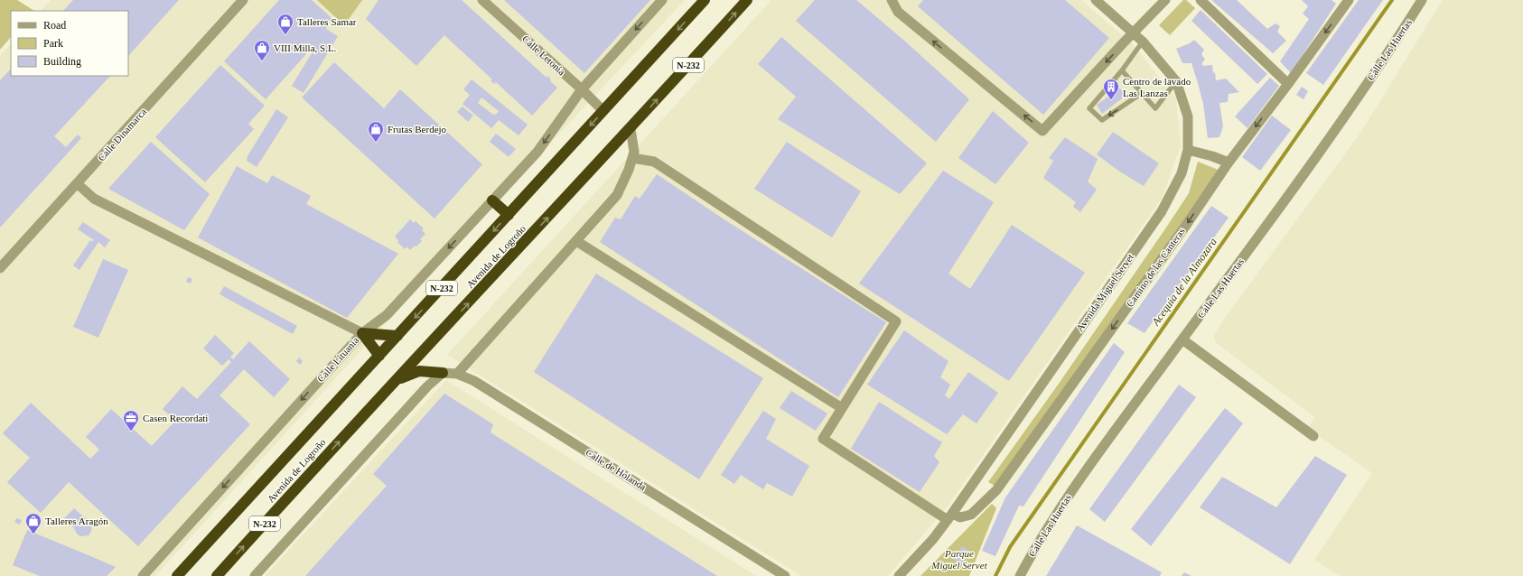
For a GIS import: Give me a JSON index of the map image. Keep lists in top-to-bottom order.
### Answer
{
  "streets": {
    "highway": ["N-232", "Avenida de Logroño"],
    "street": [
      "Calle Las Huertas",
      "Calle Letonia",
      "Calle Dinamarca",
      "Camino de las Canteras",
      "Avenida Miguel Servet",
      "Calle Lituania",
      "Calle de Holanda"
    ]
  },
  "crossings": [
    ["Calle Letonia", "Avenida de Logroño"],
    ["Calle Dinamarca", "Calle Lituania"],
    ["Camino de las Canteras", "Avenida Miguel Servet"]
  ],
  "one_way": ["Camino de las Canteras"],
  "water": ["Acequia de la Almozara"],
  "parks": ["Parque Miguel Servet"],
  "places": {
    "shop": [
      "Talleres Samar",
      "VIII Milla, S.L.",
      "Frutas Berdejo",
      "Talleres Aragón"
    ],
    "building": ["Centro de lavado Las Lanzas"],
    "office": ["Casen Recordati"]
  },
  "legend": ["Road", "Park", "Building"]
}
